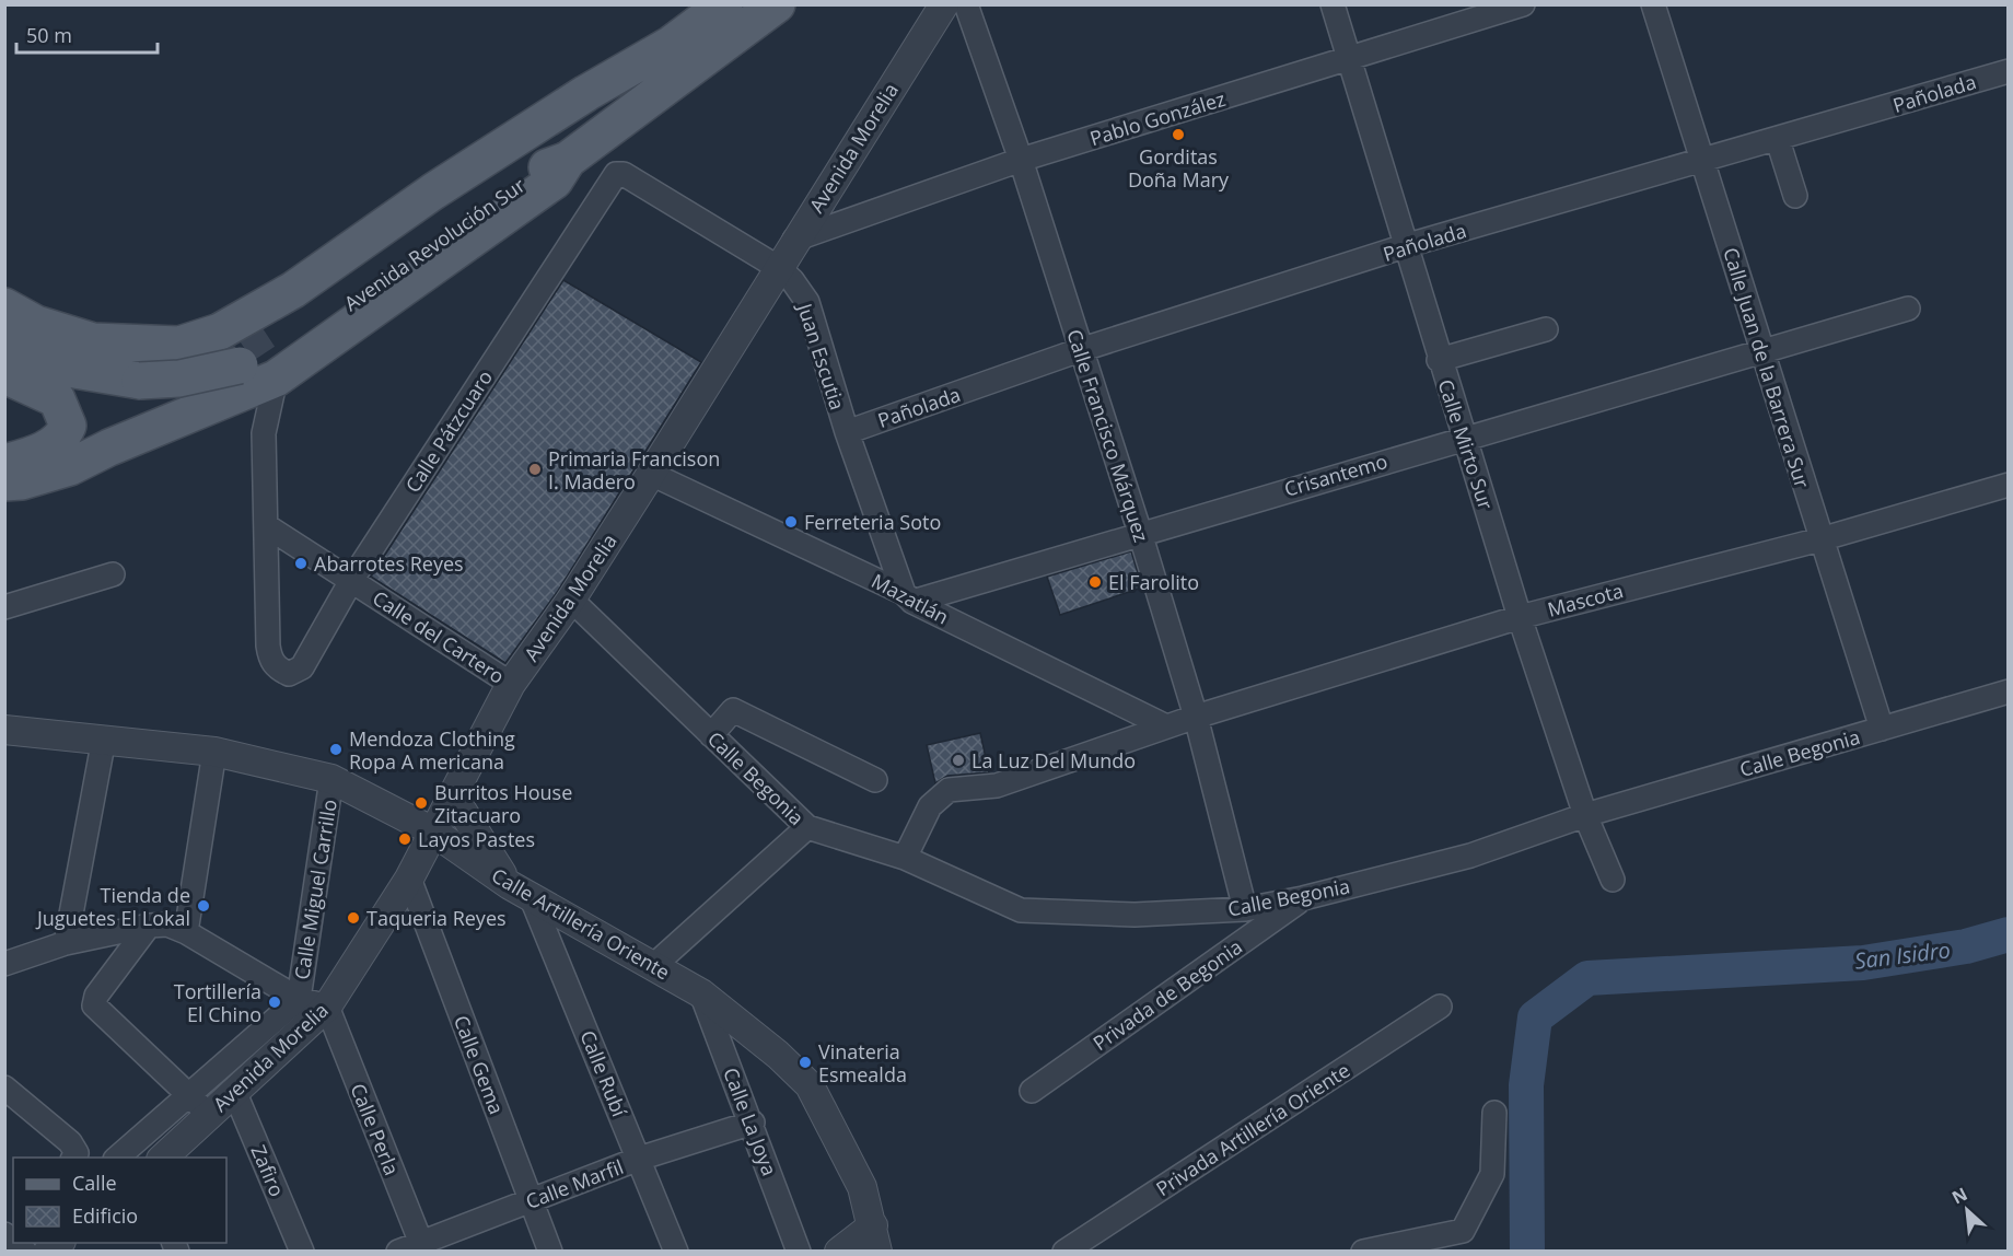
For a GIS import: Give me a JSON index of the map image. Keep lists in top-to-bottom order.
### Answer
{
  "streets": {
    "main road": ["Avenida Revolución Sur"],
    "street": [
      "Pañolada",
      "Pablo González",
      "Avenida Morelia",
      "Juan Escutia",
      "Calle Juan de la Barrera Sur",
      "Calle Pátzcuaro",
      "Calle Francisco Márquez",
      "Calle Mirto Sur",
      "Crisantemo",
      "Mazatlán",
      "Mascota",
      "Calle del Cartero",
      "Calle Begonia",
      "Calle Miguel Carrillo",
      "Calle Artillería Oriente",
      "Privada de Begonia",
      "Calle Gema",
      "Calle Rubí",
      "Calle La Joya",
      "Calle Perla",
      "Privada Artillería Oriente",
      "Zafiro",
      "Calle Marfil"
    ]
  },
  "crossings": [
    ["Pañolada", "Juan Escutia"],
    ["Pañolada", "Calle Juan de la Barrera Sur"],
    ["Pañolada", "Calle Francisco Márquez"],
    ["Pañolada", "Calle Mirto Sur"],
    ["Pablo González", "Avenida Morelia"],
    ["Pablo González", "Calle Francisco Márquez"],
    ["Pablo González", "Calle Mirto Sur"],
    ["Avenida Morelia", "Juan Escutia"],
    ["Avenida Morelia", "Mazatlán"],
    ["Avenida Morelia", "Calle del Cartero"],
    ["Avenida Morelia", "Calle Begonia"],
    ["Avenida Morelia", "Calle Artillería Oriente"],
    ["Avenida Morelia", "Calle Gema"],
    ["Avenida Morelia", "Calle Perla"],
    ["Avenida Morelia", "Zafiro"],
    ["Juan Escutia", "Calle Pátzcuaro"],
    ["Juan Escutia", "Crisantemo"],
    ["Juan Escutia", "Mazatlán"],
    ["Calle Juan de la Barrera Sur", "Crisantemo"],
    ["Calle Juan de la Barrera Sur", "Mascota"],
    ["Calle Juan de la Barrera Sur", "Calle Begonia"],
    ["Calle Pátzcuaro", "Calle del Cartero"],
    ["Calle Francisco Márquez", "Crisantemo"],
    ["Calle Francisco Márquez", "Mascota"],
    ["Calle Francisco Márquez", "Calle Begonia"],
    ["Calle Mirto Sur", "Crisantemo"],
    ["Calle Mirto Sur", "Mascota"],
    ["Calle Mirto Sur", "Calle Begonia"],
    ["Crisantemo", "Mazatlán"],
    ["Mazatlán", "Mascota"],
    ["Mascota", "Calle Begonia"],
    ["Calle Begonia", "Privada de Begonia"],
    ["Calle Miguel Carrillo", "Calle Artillería Oriente"],
    ["Calle Artillería Oriente", "Calle Rubí"],
    ["Calle Artillería Oriente", "Calle La Joya"],
    ["Calle Gema", "Calle Marfil"],
    ["Calle Rubí", "Calle Marfil"],
    ["Calle La Joya", "Calle Marfil"],
    ["Calle Perla", "Calle Marfil"]
  ],
  "water": ["San Isidro"],
  "places": [
    "Gorditas Doña Mary",
    "Primaria Francison I. Madero",
    "Ferreteria Soto",
    "Abarrotes Reyes",
    "El Farolito",
    "Mendoza Clothing Ropa A mericana",
    "La Luz Del Mundo",
    "Burritos House Zitacuaro",
    "Layos Pastes",
    "Tienda de Juguetes El Lokal",
    "Taqueria Reyes",
    "Tortillería El Chino",
    "Vinateria Esmealda"
  ],
  "legend": ["Calle", "Edificio"],
  "scale_bar": "50 m",
  "north": "top left"
}
